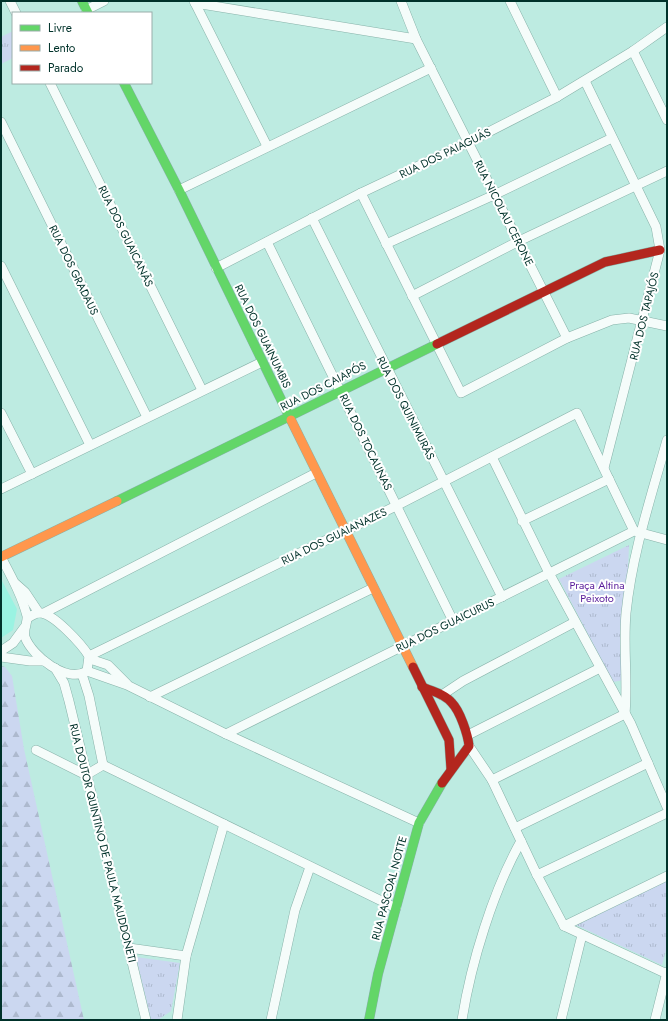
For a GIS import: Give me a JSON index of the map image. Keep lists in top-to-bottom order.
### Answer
{
  "streets": {
    "street": [
      "RUA DOS PAIAGUÁS",
      "RUA NICOLAU CERONE",
      "RUA DOS GUAICANÃS",
      "RUA DOS GRADAUS",
      "RUA DOS TAPAJÓS",
      "RUA DOS GUAINUMBIS",
      "RUA DOS CAIAPÓS",
      "RUA DOS QUINIMURÃS",
      "RUA DOS TOCAUNAS",
      "RUA DOS GUAIANAZES",
      "RUA DOS GUAICURUS",
      "RUA DOUTOR QUINTINO DE PAULA MAUDDONETI",
      "RUA PASCOAL NOTTE"
    ]
  },
  "crossings": [
    ["RUA DOS PAIAGUÁS", "RUA NICOLAU CERONE"],
    ["RUA DOS PAIAGUÁS", "RUA DOS TAPAJÓS"],
    ["RUA DOS PAIAGUÁS", "RUA DOS GUAINUMBIS"],
    ["RUA DOS PAIAGUÁS", "RUA DOS QUINIMURÃS"],
    ["RUA DOS PAIAGUÁS", "RUA DOS TOCAUNAS"],
    ["RUA NICOLAU CERONE", "RUA DOS CAIAPÓS"],
    ["RUA DOS TAPAJÓS", "RUA DOS CAIAPÓS"],
    ["RUA DOS TAPAJÓS", "RUA DOS GUAIANAZES"],
    ["RUA DOS GUAINUMBIS", "RUA DOS CAIAPÓS"],
    ["RUA DOS GUAINUMBIS", "RUA DOS GUAIANAZES"],
    ["RUA DOS GUAINUMBIS", "RUA DOS GUAICURUS"],
    ["RUA DOS GUAINUMBIS", "RUA PASCOAL NOTTE"],
    ["RUA DOS CAIAPÓS", "RUA DOS QUINIMURÃS"],
    ["RUA DOS CAIAPÓS", "RUA DOS TOCAUNAS"],
    ["RUA DOS QUINIMURÃS", "RUA DOS GUAIANAZES"],
    ["RUA DOS QUINIMURÃS", "RUA DOS GUAICURUS"],
    ["RUA DOS TOCAUNAS", "RUA DOS GUAIANAZES"],
    ["RUA DOS TOCAUNAS", "RUA DOS GUAICURUS"]
  ],
  "parks": ["Praça Altina Peixoto"],
  "legend": ["Livre", "Lento", "Parado"]
}
